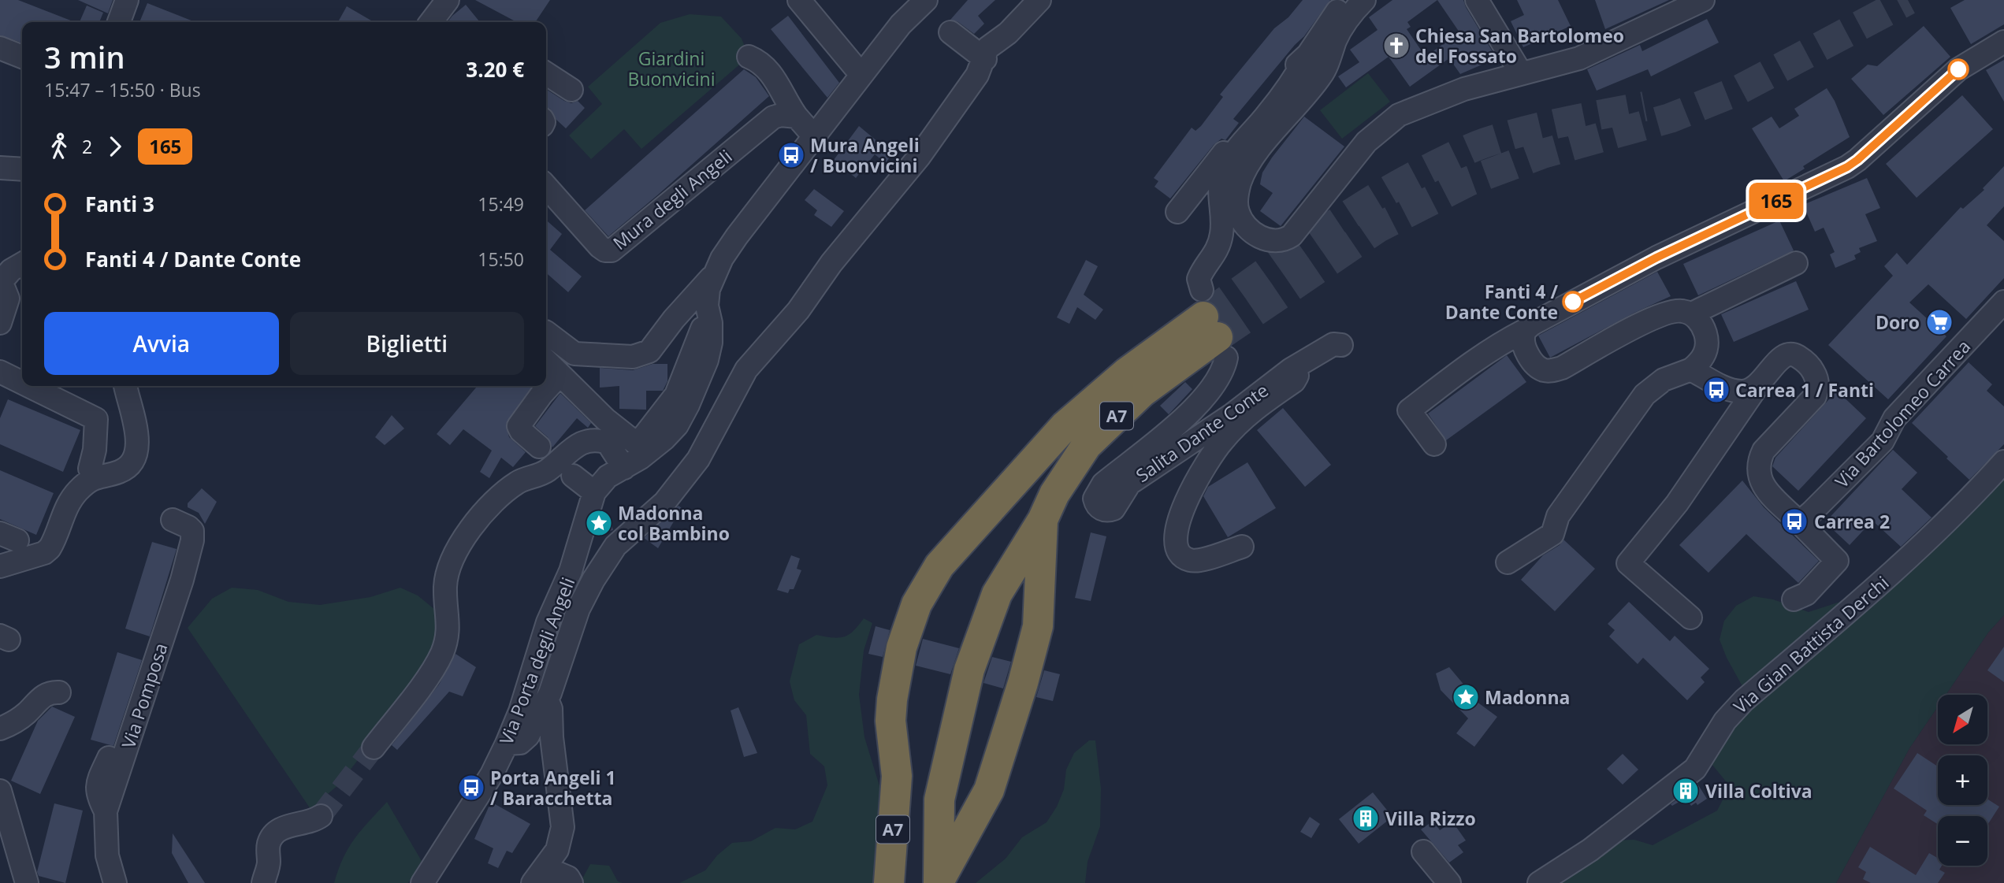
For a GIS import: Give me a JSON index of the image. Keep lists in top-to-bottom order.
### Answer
{
  "streets": {
    "highway": ["A7"],
    "street": [
      "Mura degli Angeli",
      "Via Bartolomeo Carrea",
      "Salita Dante Conte",
      "Via Gian Battista Derchi",
      "Via Porta degli Angeli",
      "Via Pomposa"
    ]
  },
  "crossings": [
    ["A7", "Salita Dante Conte"]
  ],
  "parks": ["Giardini Buonvicini"],
  "places": {
    "church": ["Chiesa San Bartolomeo del Fossato"],
    "bus stop": [
      "Mura Angeli / Buonvicini",
      "Carrea 1 / Fanti",
      "Carrea 2",
      "Porta Angeli 1 / Baracchetta"
    ],
    "other": ["Fanti 4 / Dante Conte"],
    "supermarket": ["Doro"],
    "place": ["Madonna col Bambino", "Madonna"],
    "building": ["Villa Coltiva", "Villa Rizzo"]
  },
  "lines": ["bus line 165"],
  "north": "bottom left",
  "page": {
    "on_map": "165",
    "heading": ["3 min", "15:47 – 15:50 · Bus", "3.20 €"],
    "legs": ["2", "165"],
    "list": [
      {
        "name": "Fanti 3",
        "value": "15:49"
      },
      {
        "name": "Fanti 4 / Dante Conte",
        "value": "15:50"
      }
    ],
    "buttons": ["Avvia", "Biglietti"],
    "map_buttons": ["+", "−"]
  }
}
